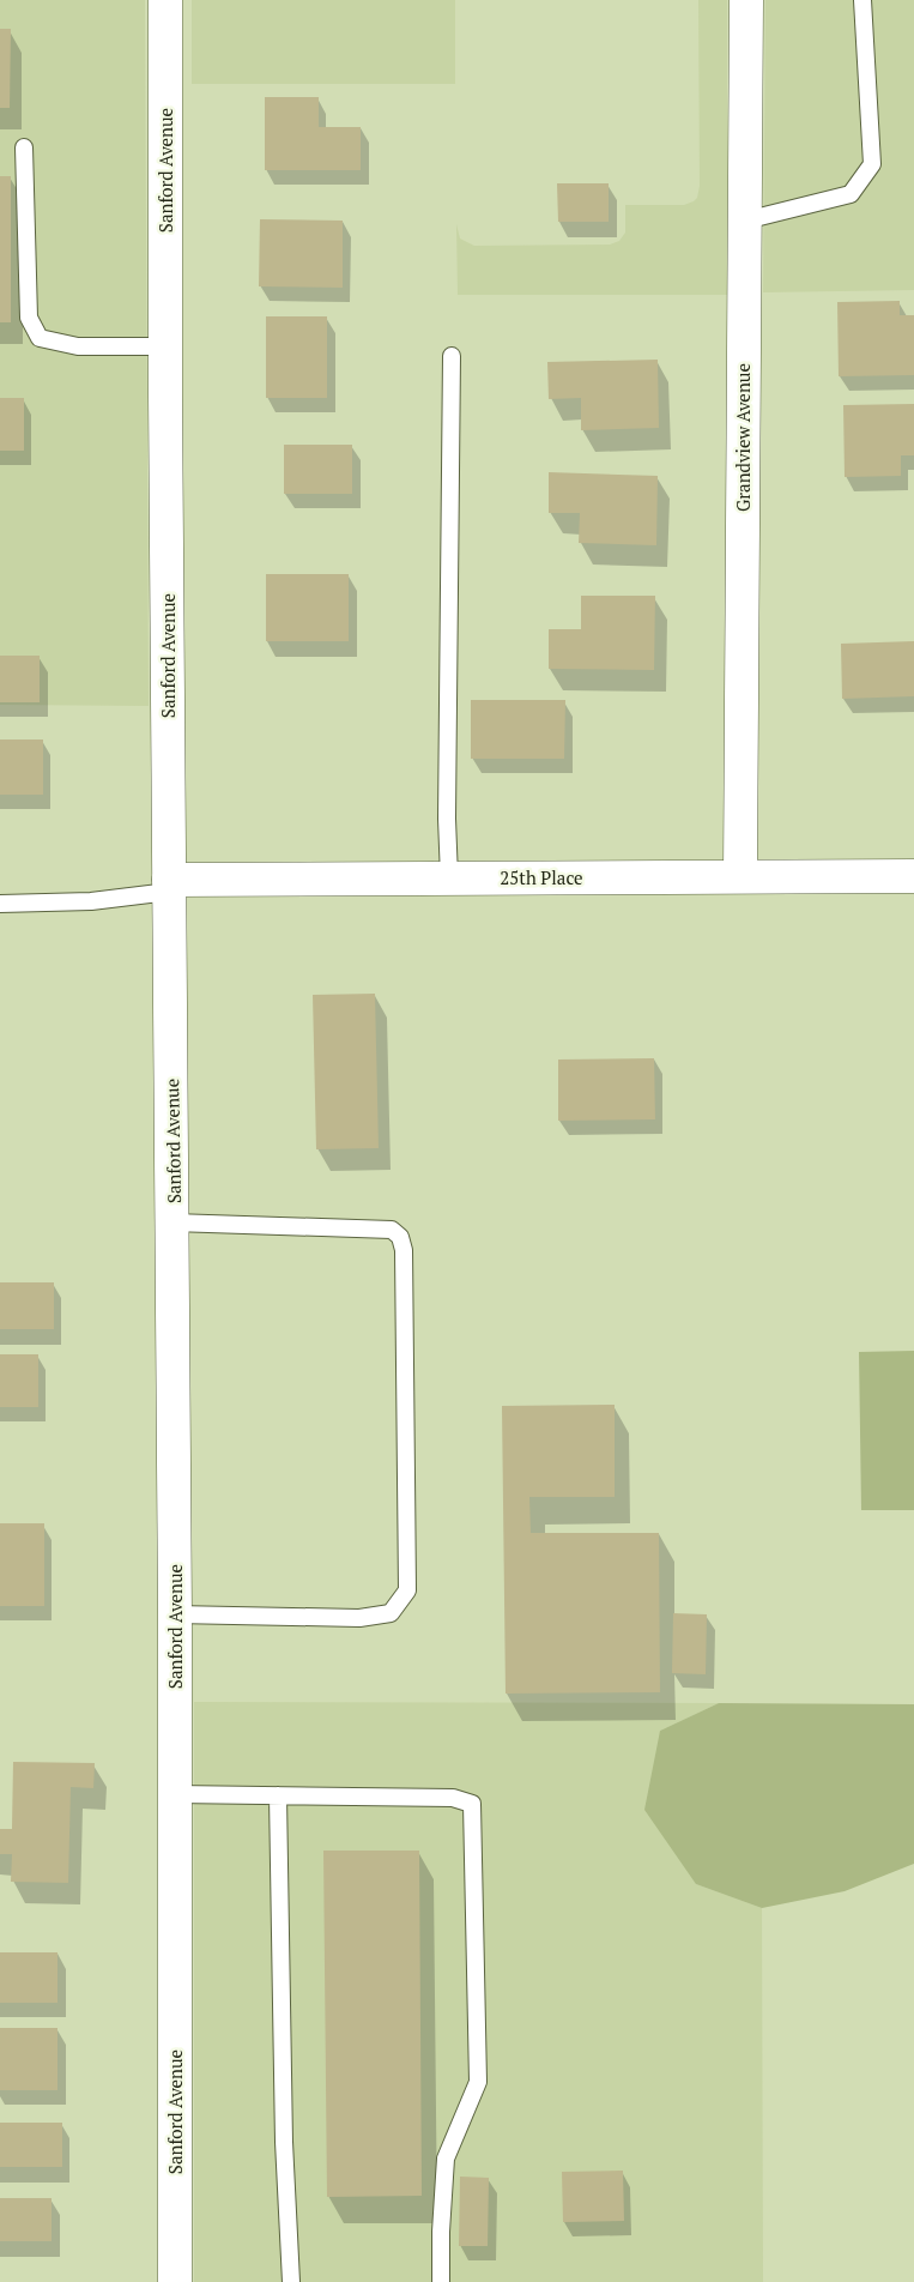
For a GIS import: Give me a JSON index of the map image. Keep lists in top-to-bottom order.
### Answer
{
  "streets": {
    "main road": ["Sanford Avenue", "Grandview Avenue", "25th Place"]
  },
  "crossings": [
    ["Sanford Avenue", "25th Place"],
    ["Grandview Avenue", "25th Place"]
  ]
}
